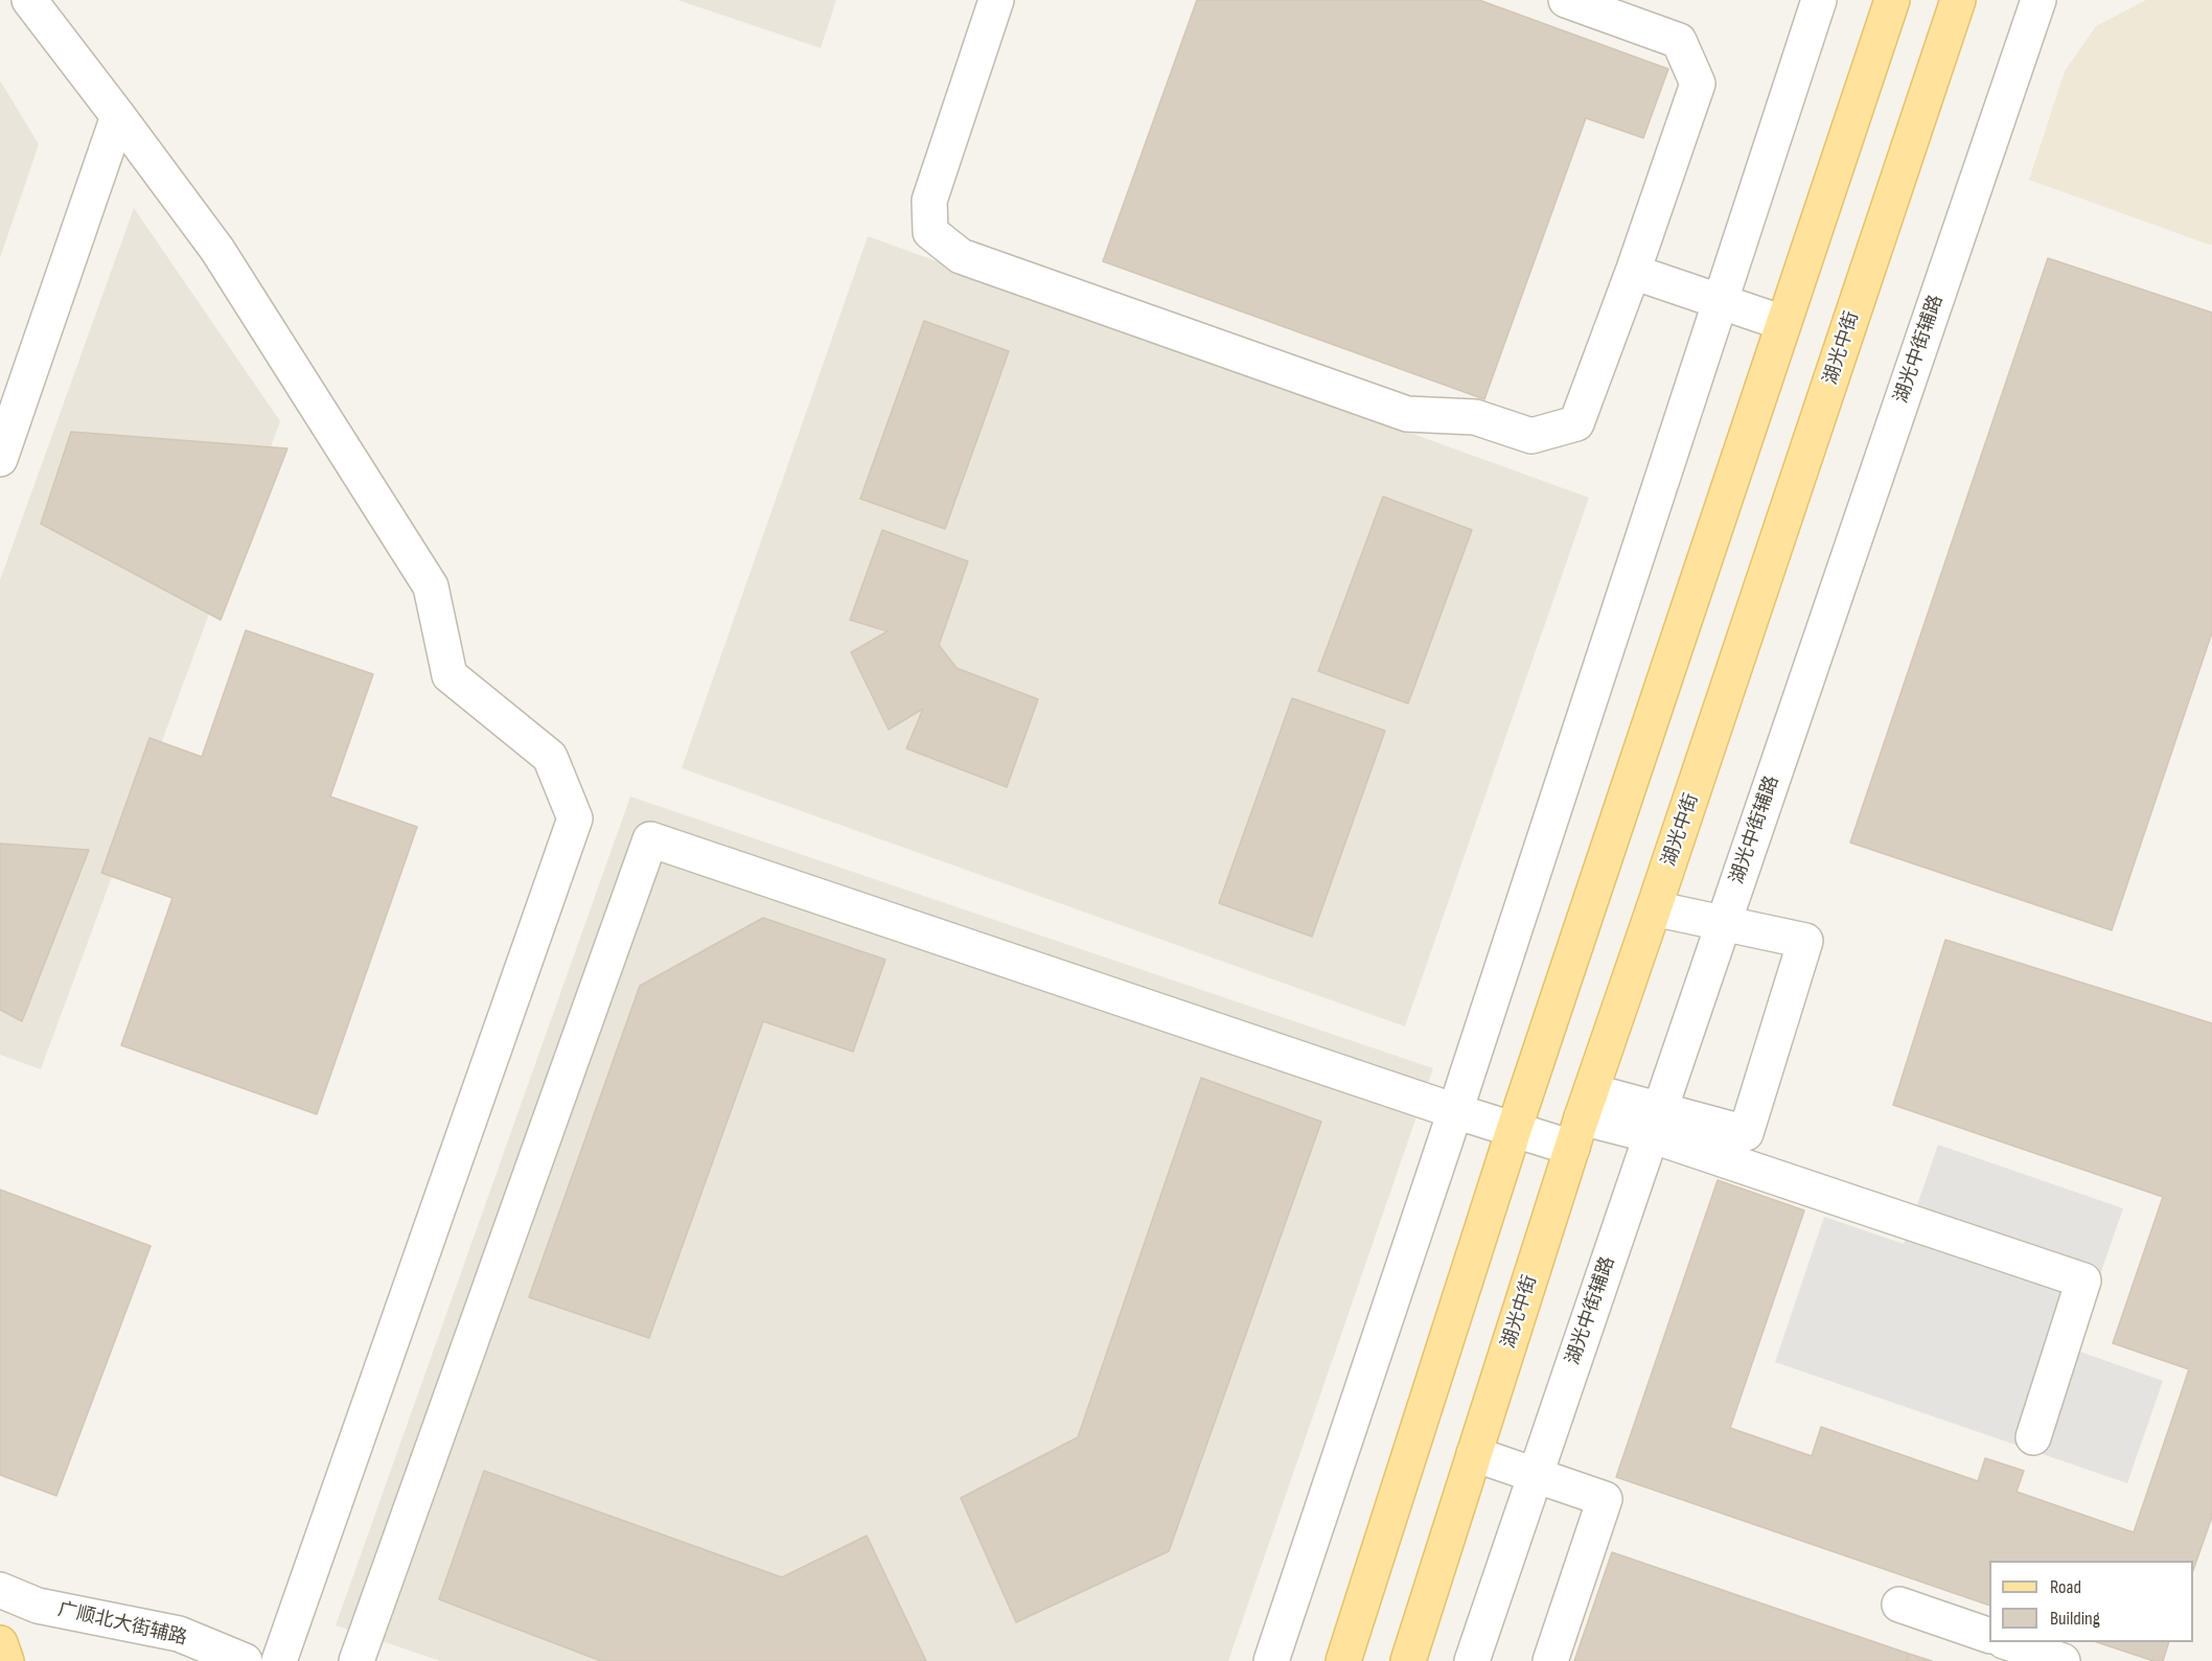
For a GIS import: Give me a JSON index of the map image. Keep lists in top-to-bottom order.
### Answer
{
  "streets": {
    "main road": ["湖光中街"],
    "street": ["湖光中街辅路", "广顺北大街辅路"]
  },
  "legend": ["Road", "Building"]
}
